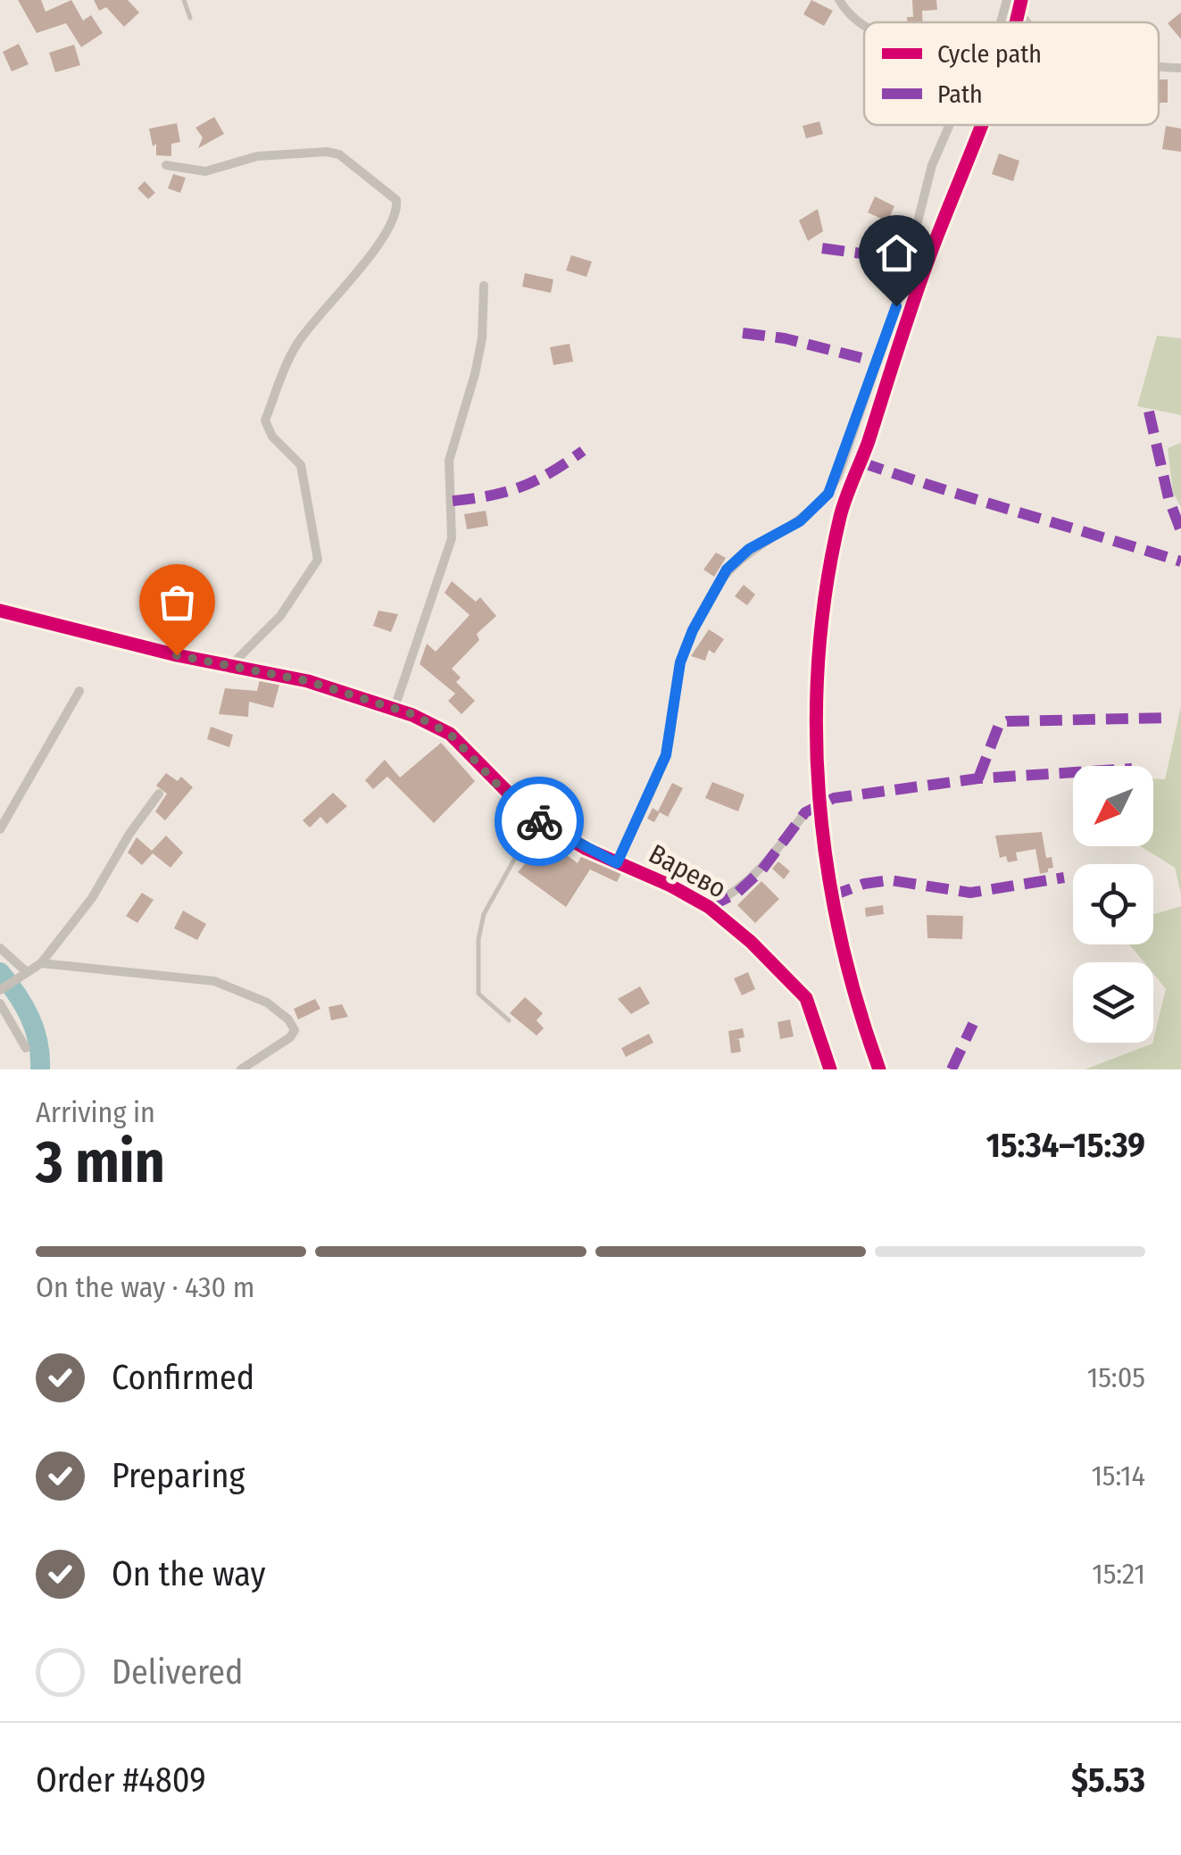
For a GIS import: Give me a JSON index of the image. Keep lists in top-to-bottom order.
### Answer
{
  "streets": {
    "street": ["Варево"]
  },
  "legend": ["Cycle path", "Path"],
  "north": "bottom left",
  "page": {
    "heading": ["3 min", "Arriving in", "15:34–15:39"],
    "panel": ["Order #4809", "$5.53"],
    "bar": "On the way · 430 m",
    "list": [
      ["Confirmed", "15:05"],
      ["Preparing", "15:14"],
      ["On the way", "15:21"],
      "Delivered"
    ]
  }
}
